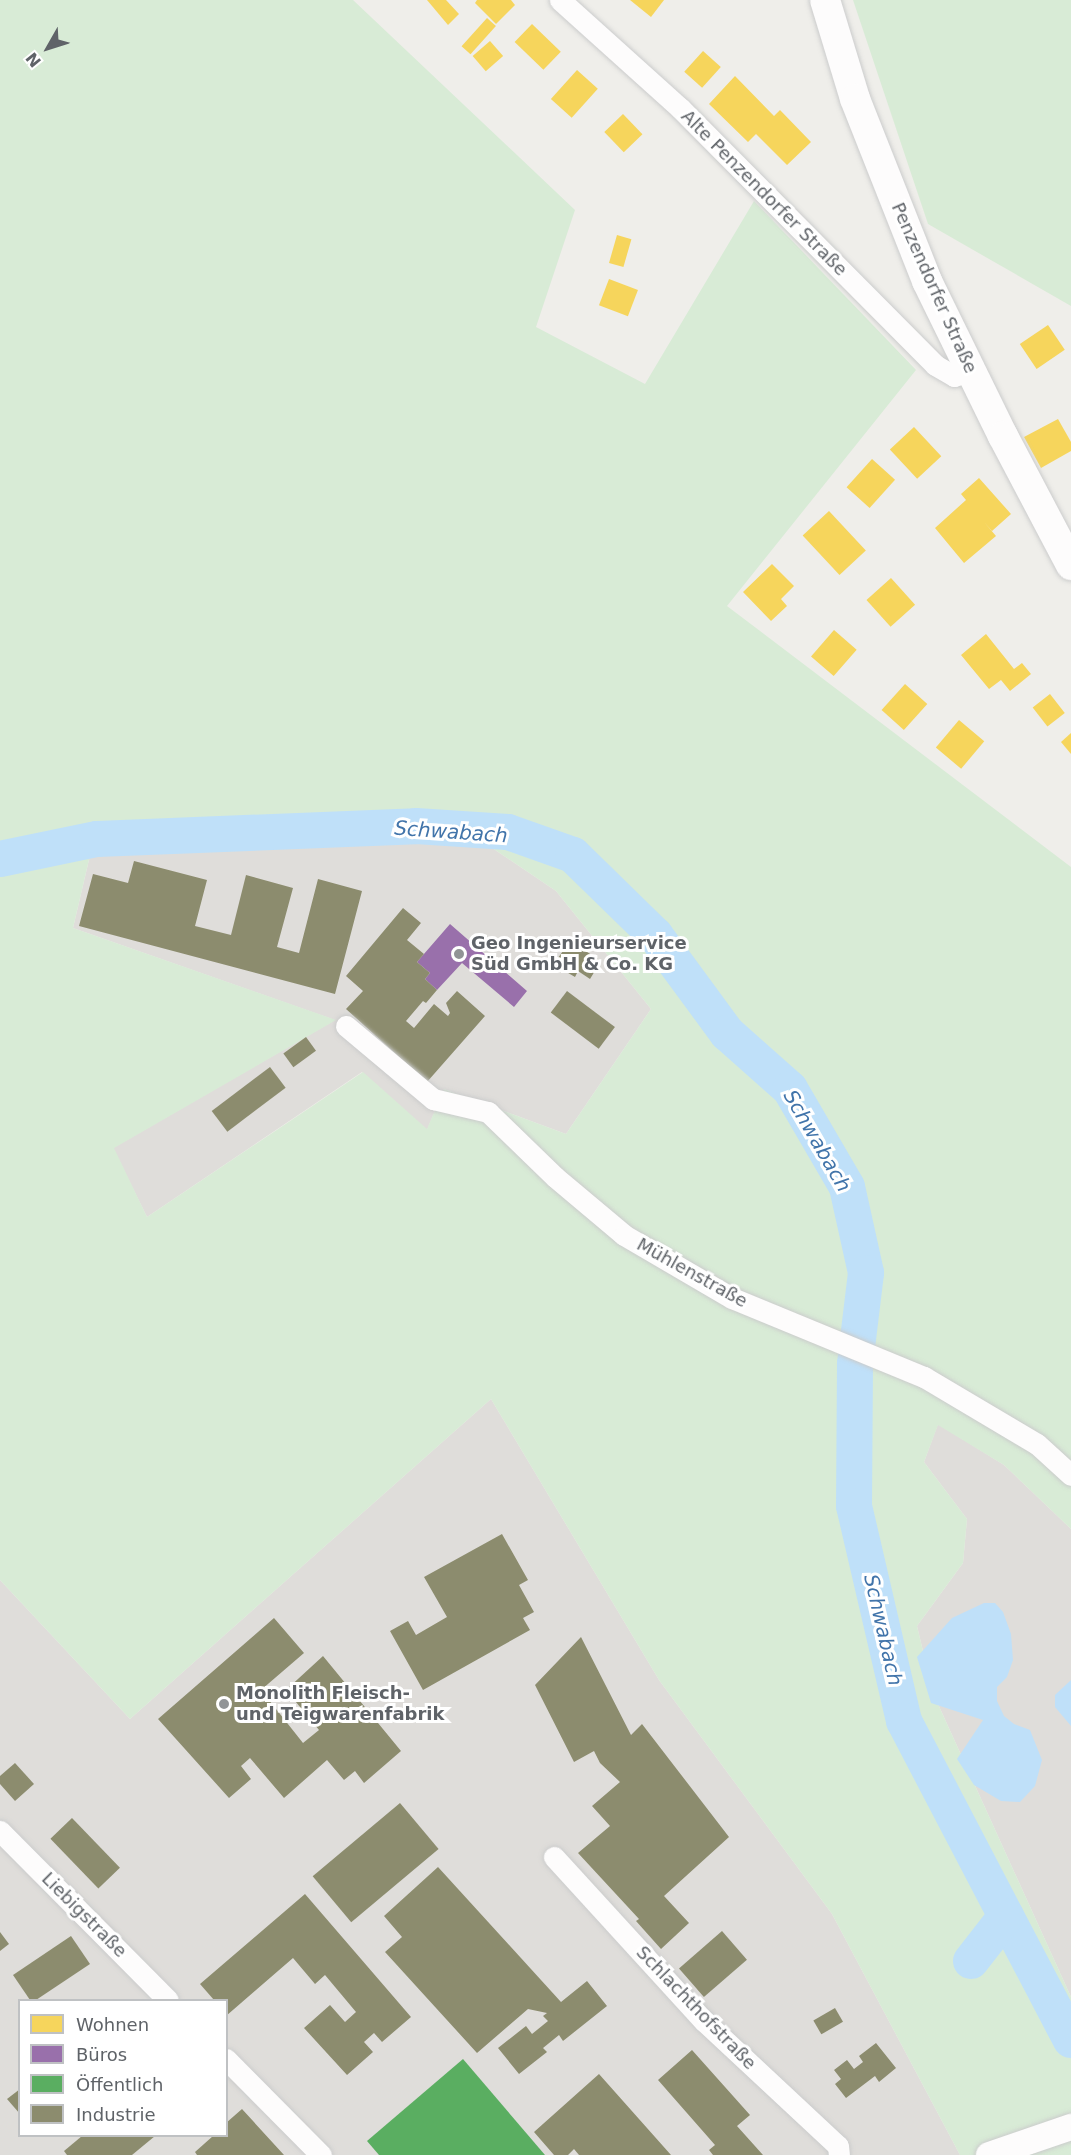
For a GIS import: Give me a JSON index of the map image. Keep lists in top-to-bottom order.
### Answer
{
  "streets": {
    "main road": ["Penzendorfer Straße"],
    "street": [
      "Alte Penzendorfer Straße",
      "Mühlenstraße",
      "Liebigstraße",
      "Schlachthofstraße"
    ]
  },
  "crossings": [
    ["Alte Penzendorfer Straße", "Penzendorfer Straße"]
  ],
  "water": ["Schwabach"],
  "places": ["Geo Ingenieurservice Süd GmbH & Co. KG", "Monolith Fleisch- und Teigwarenfabrik"],
  "legend": [
    "Wohnen",
    "Büros",
    "Öffentlich",
    "Industrie"
  ],
  "north": "bottom left"
}
